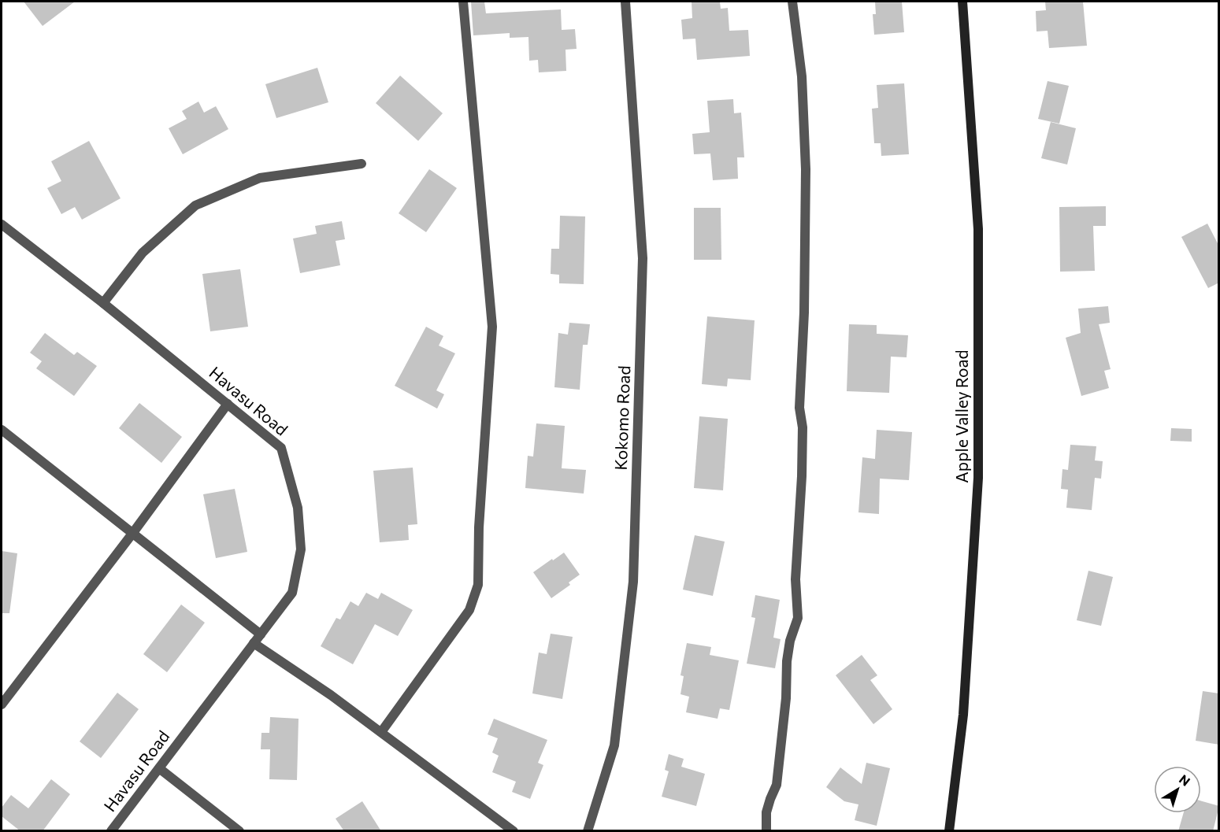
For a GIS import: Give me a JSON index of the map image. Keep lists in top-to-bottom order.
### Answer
{
  "streets": {
    "main road": ["Apple Valley Road"],
    "street": ["Havasu Road", "Kokomo Road"]
  },
  "north": "top right"
}
